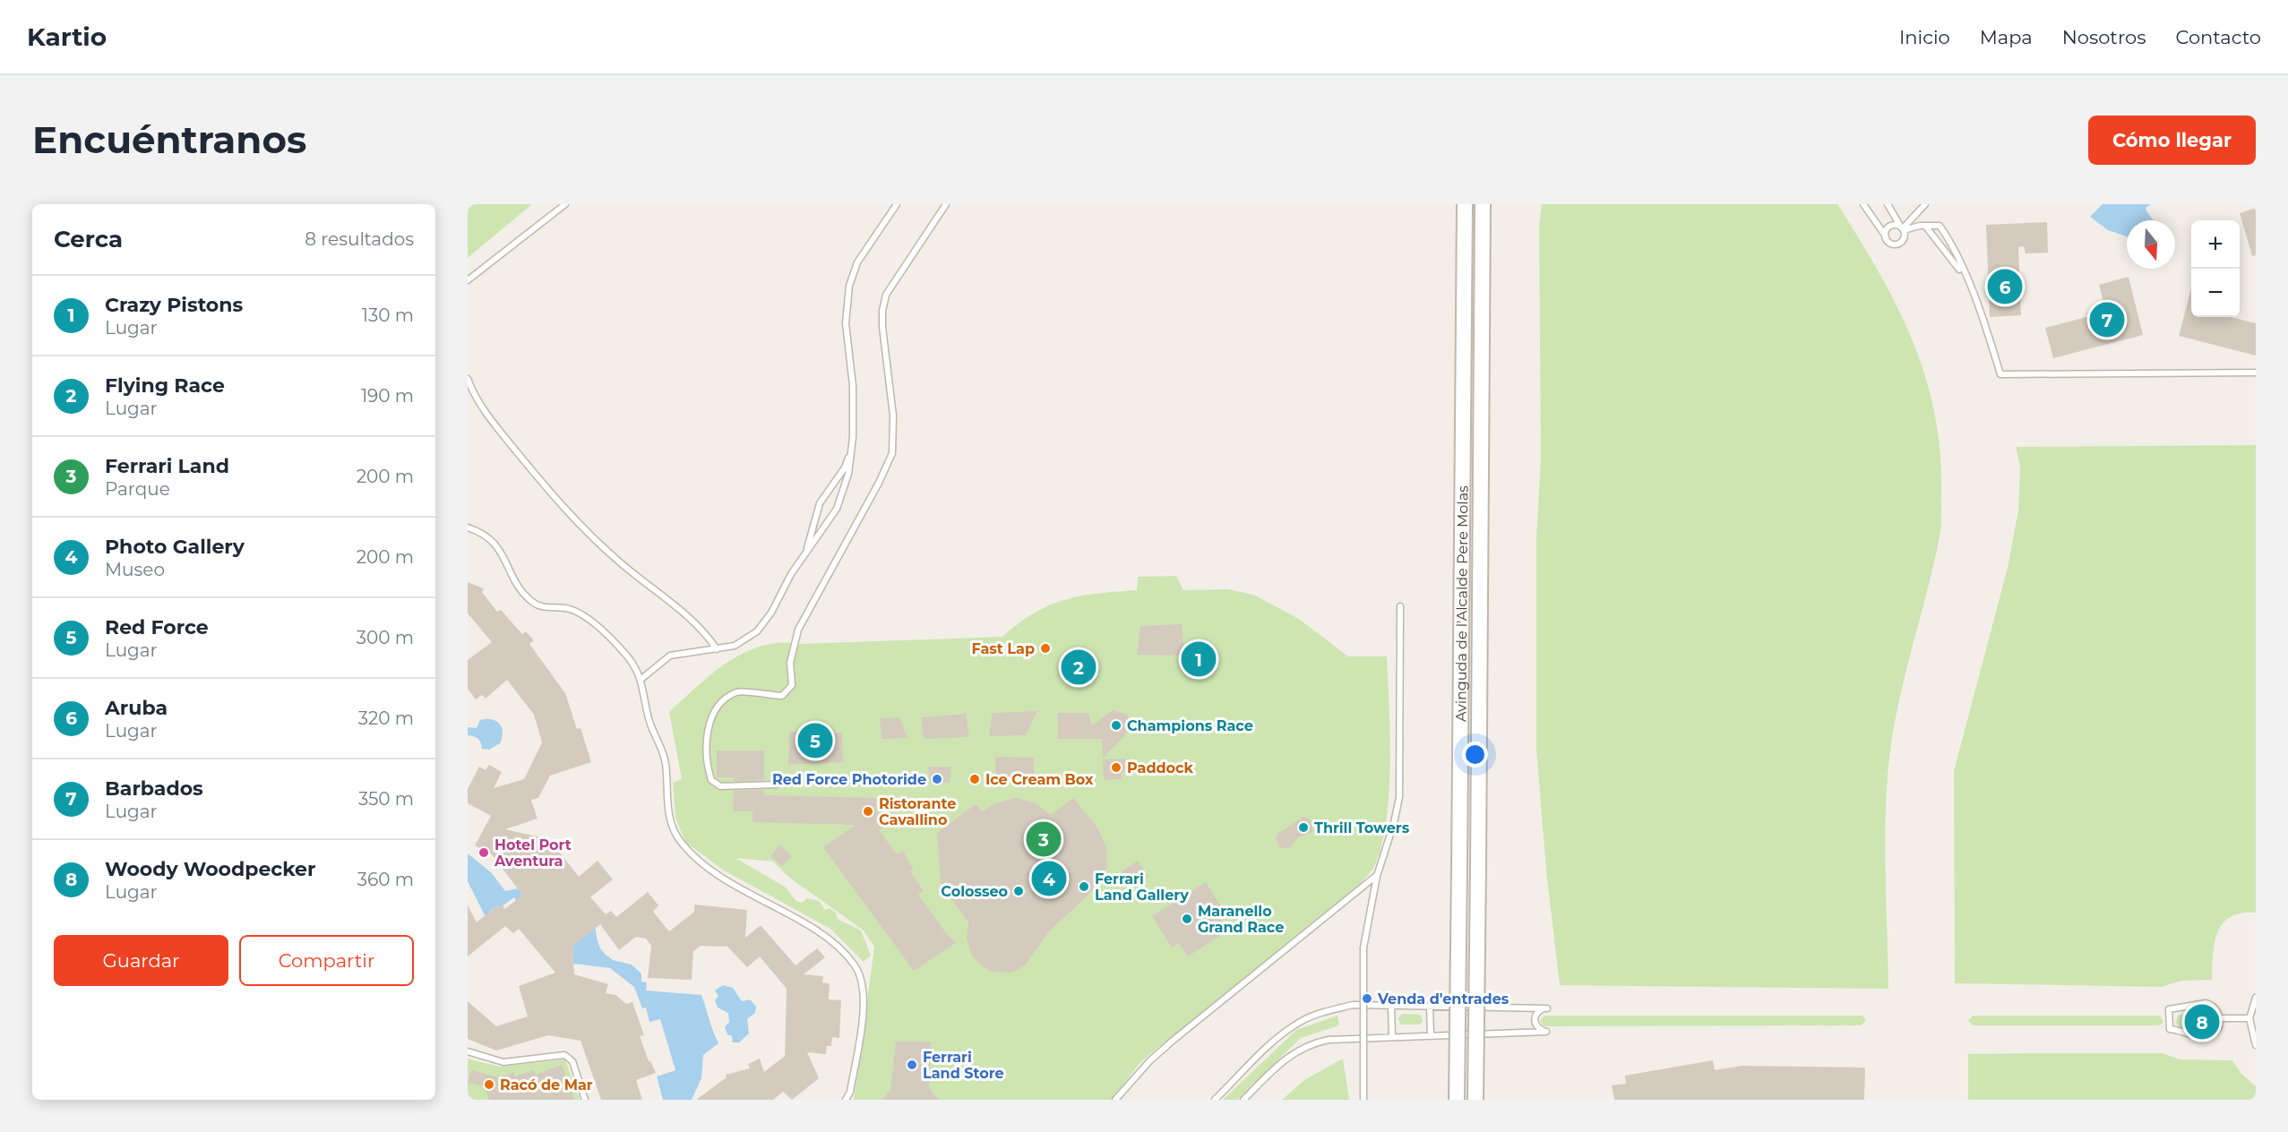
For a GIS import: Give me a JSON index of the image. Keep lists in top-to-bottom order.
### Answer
{
  "streets": {
    "street": ["Avinguda de l'Alcalde Pere Molas"]
  },
  "places": [
    "Fast Lap",
    "Champions Race",
    "Paddock",
    "Red Force Photoride",
    "Ice Cream Box",
    "Ristorante Cavallino",
    "Thrill Towers",
    "Hotel Port Aventura",
    "Ferrari Land Gallery",
    "Colosseo",
    "Maranello Grand Race",
    "Venda d'entrades",
    "Ferrari Land Store",
    "Racó de Mar"
  ],
  "north": "bottom",
  "page": {
    "header": "Kartio",
    "nav": [
      "Inicio",
      "Mapa",
      "Nosotros",
      "Contacto"
    ],
    "buttons": [
      "Cómo llegar",
      ["Guardar", "Compartir"]
    ],
    "title": "Encuéntranos",
    "heading": ["Cerca", "8 resultados"],
    "map_buttons": ["+", "−"],
    "pins": [
      "6",
      "7",
      "1",
      "2",
      "5",
      "3",
      "4",
      "8"
    ],
    "list": [
      {
        "mark": "1",
        "name": "Crazy Pistons",
        "note": "Lugar",
        "value": "130 m"
      },
      {
        "mark": "2",
        "name": "Flying Race",
        "note": "Lugar",
        "value": "190 m"
      },
      {
        "mark": "3",
        "name": "Ferrari Land",
        "note": "Parque",
        "value": "200 m"
      },
      {
        "mark": "4",
        "name": "Photo Gallery",
        "note": "Museo",
        "value": "200 m"
      },
      {
        "mark": "5",
        "name": "Red Force",
        "note": "Lugar",
        "value": "300 m"
      },
      {
        "mark": "6",
        "name": "Aruba",
        "note": "Lugar",
        "value": "320 m"
      },
      {
        "mark": "7",
        "name": "Barbados",
        "note": "Lugar",
        "value": "350 m"
      },
      {
        "mark": "8",
        "name": "Woody Woodpecker",
        "note": "Lugar",
        "value": "360 m"
      }
    ]
  }
}
